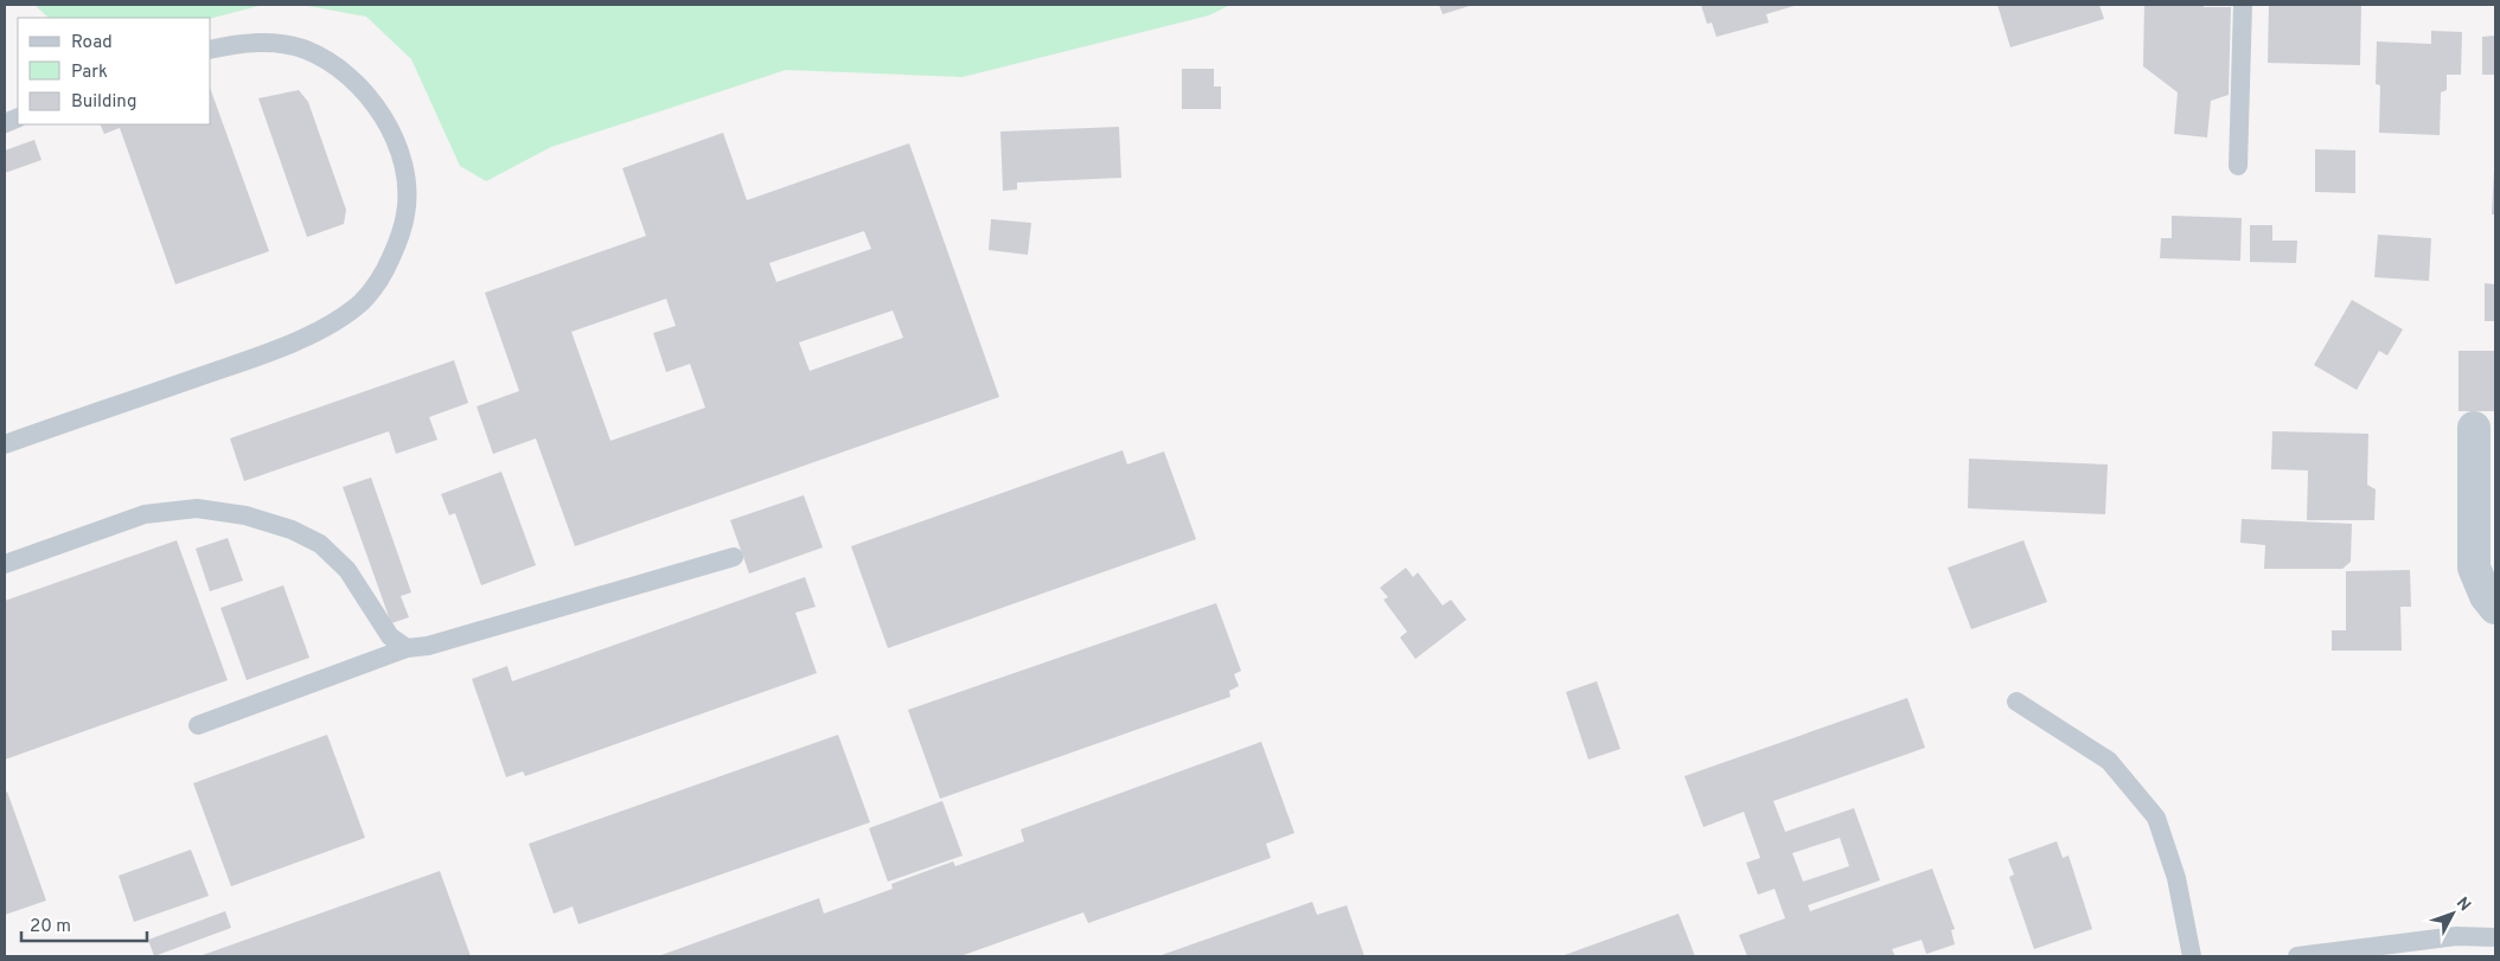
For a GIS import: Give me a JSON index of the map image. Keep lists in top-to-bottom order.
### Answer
{
  "legend": ["Road", "Park", "Building"],
  "scale_bar": "20 m",
  "north": "top right"
}
